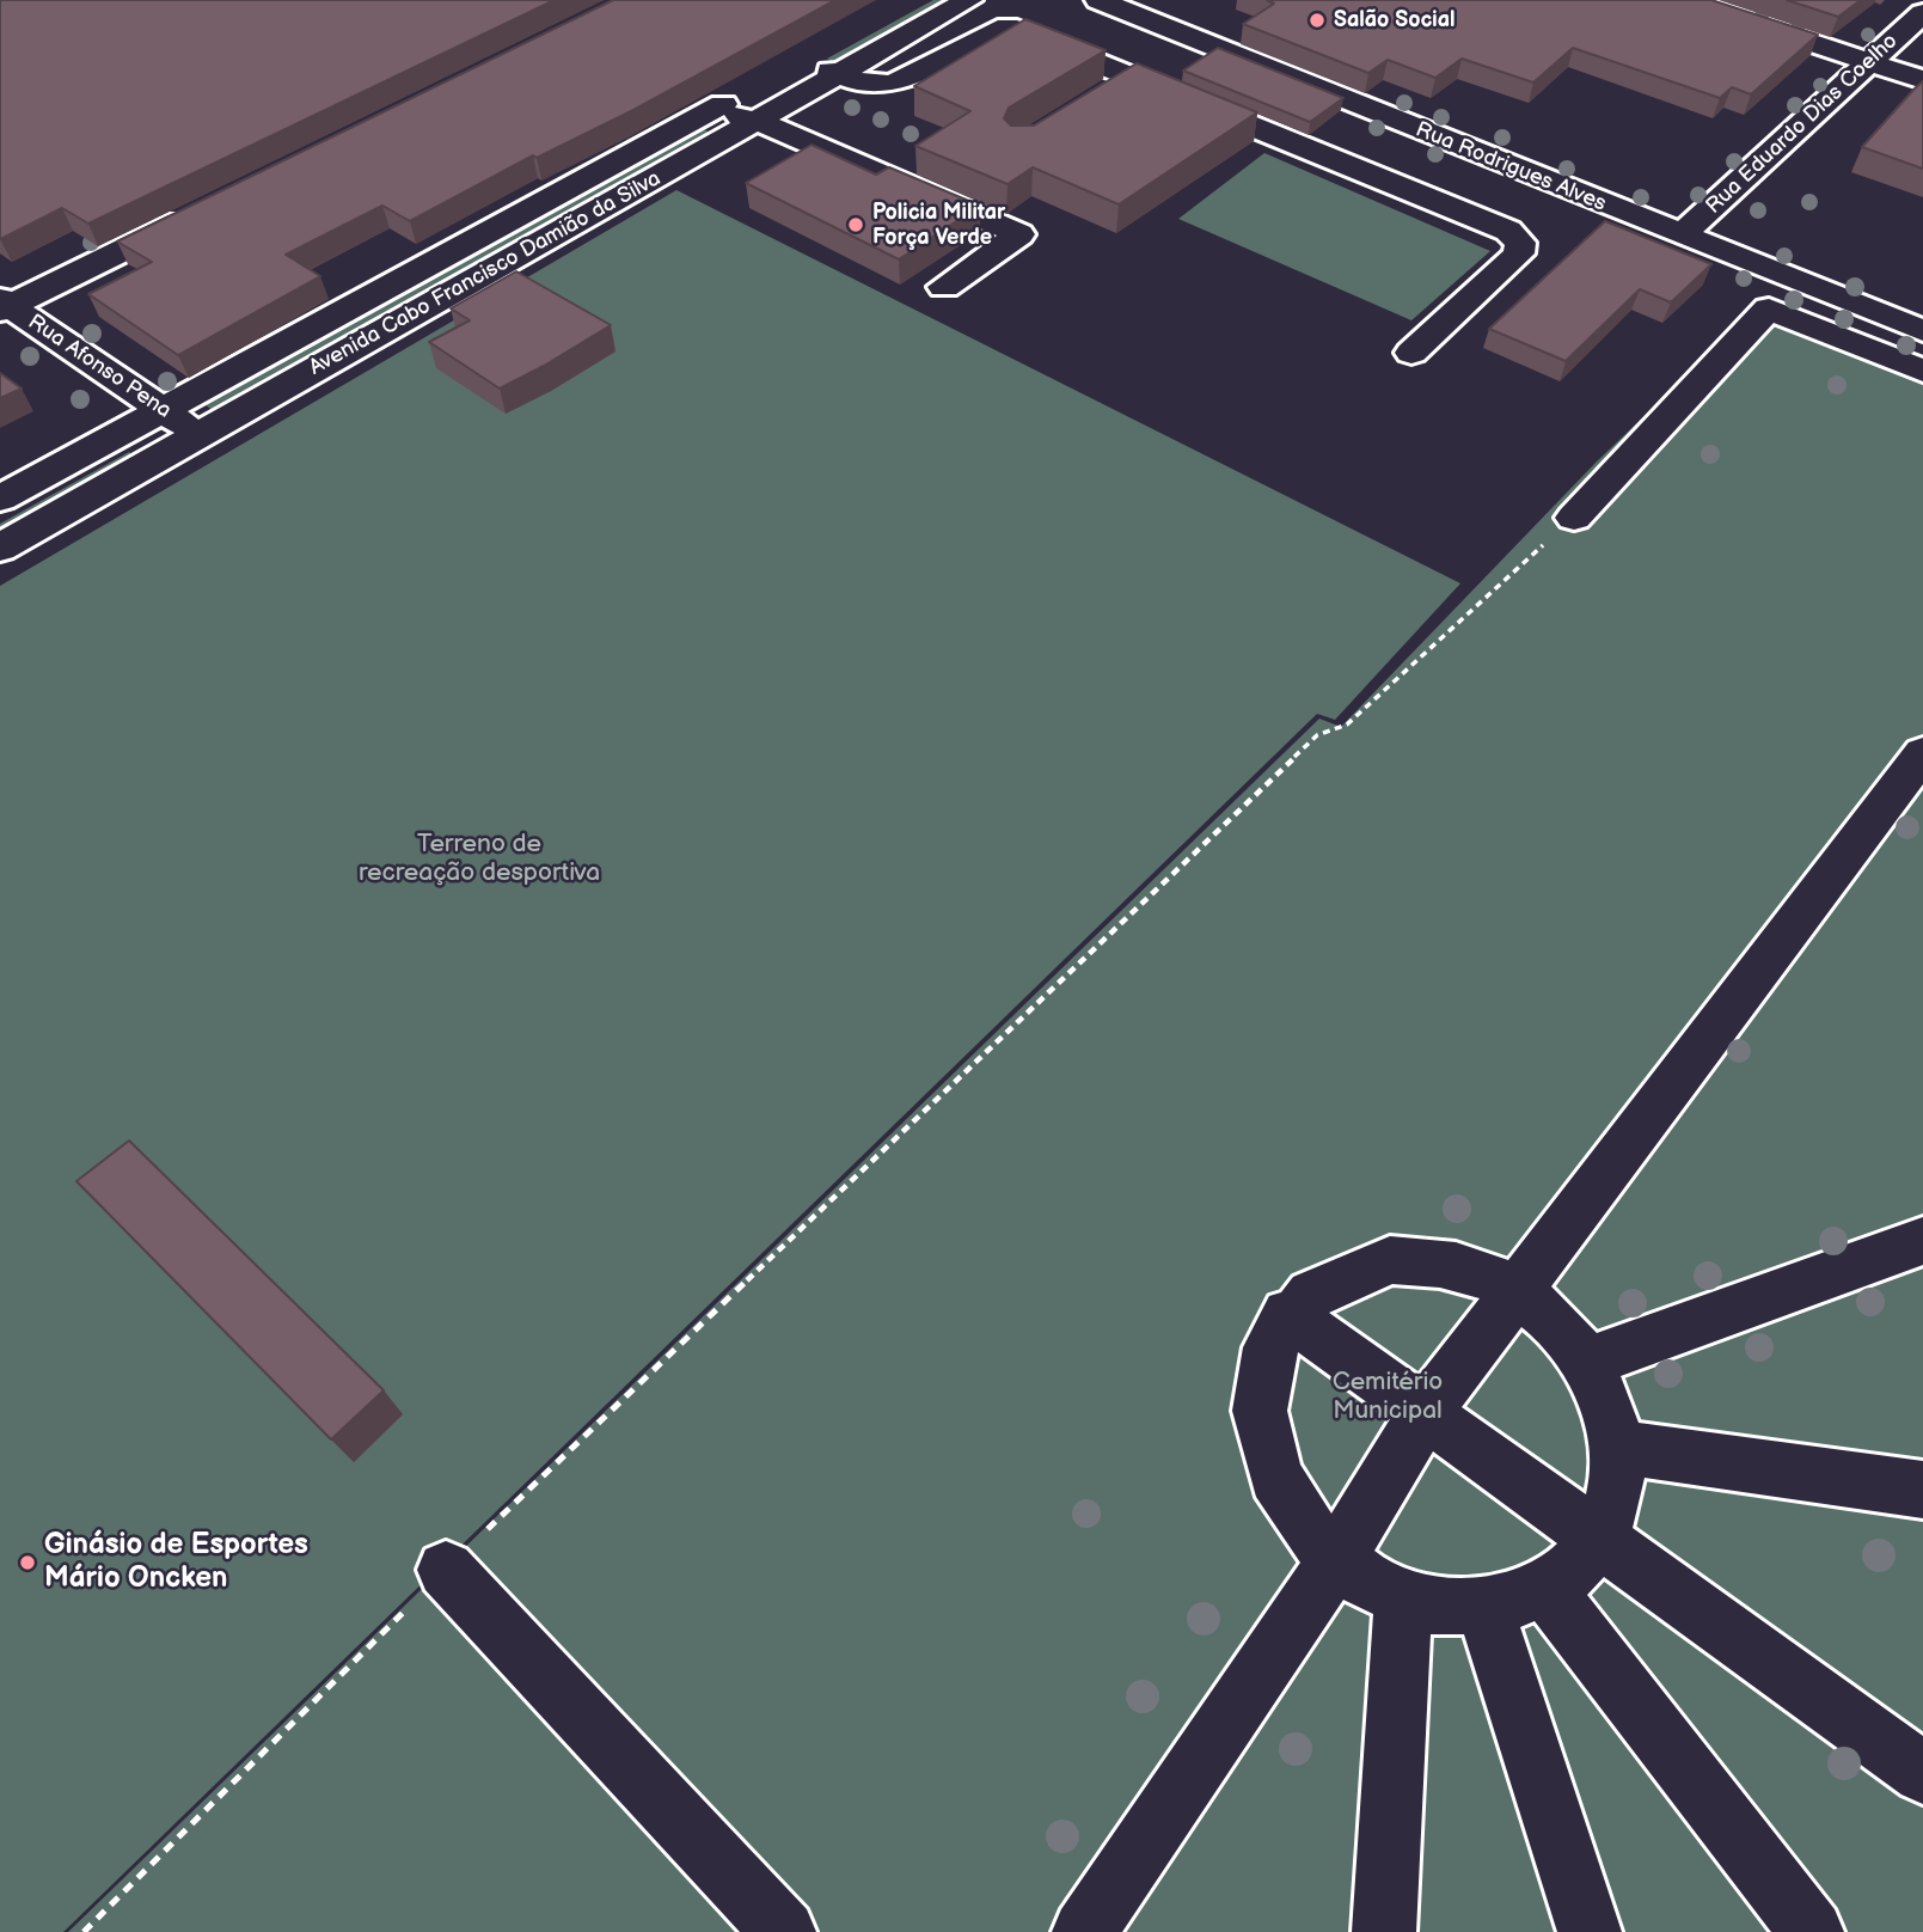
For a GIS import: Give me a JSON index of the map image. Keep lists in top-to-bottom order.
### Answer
{
  "streets": {
    "street": [
      "Rua Eduardo Dias Coelho",
      "Rua Rodrigues Alves",
      "Avenida Cabo Francisco Damião da Silva",
      "Rua Afonso Pena"
    ]
  },
  "crossings": [
    ["Rua Eduardo Dias Coelho", "Rua Rodrigues Alves"],
    ["Avenida Cabo Francisco Damião da Silva", "Rua Afonso Pena"]
  ],
  "parks": ["Terreno de recreação desportiva", "Cemitério Municipal"],
  "places": ["Salão Social", "Policia Militar Força Verde", "Ginásio de Esportes Mário Oncken"]
}
